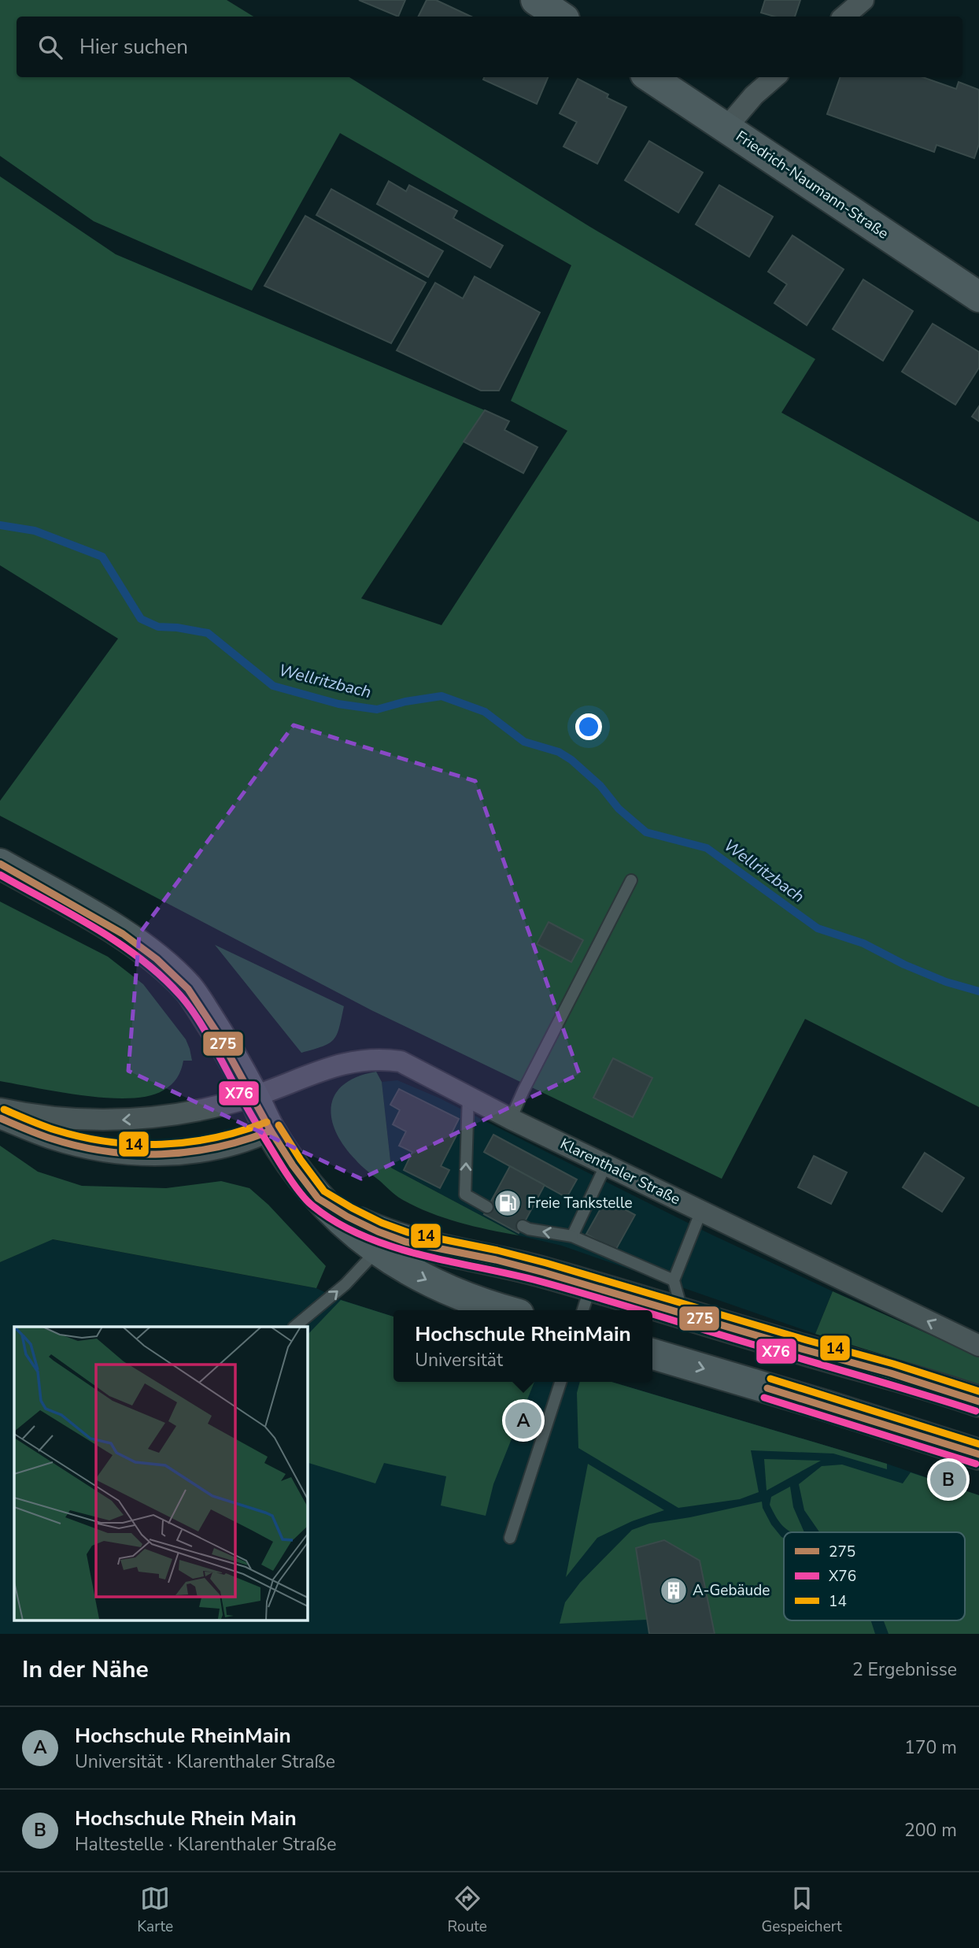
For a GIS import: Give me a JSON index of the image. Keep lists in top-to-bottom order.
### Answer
{
  "streets": {
    "main road": ["Friedrich-Naumann-Straße"],
    "street": ["Klarenthaler Straße"]
  },
  "water": ["Wellritzbach"],
  "places": {
    "fuel station": ["Freie Tankstelle"],
    "building": ["A-Gebäude"]
  },
  "lines": ["transit line 275", "transit line X76", "transit line 14"],
  "legend": ["275", "X76", "14"],
  "page": {
    "search": "Hier suchen",
    "popup": ["Hochschule RheinMain", "Universität"],
    "pins": ["A", "B"],
    "heading": ["In der Nähe", "2 Ergebnisse"],
    "list": [
      {
        "mark": "A",
        "name": "Hochschule RheinMain",
        "note": "Universität · Klarenthaler Straße",
        "value": "170 m"
      },
      {
        "mark": "B",
        "name": "Hochschule Rhein Main",
        "note": "Haltestelle · Klarenthaler Straße",
        "value": "200 m"
      }
    ],
    "nav": ["Karte", "Route", "Gespeichert"]
  }
}
